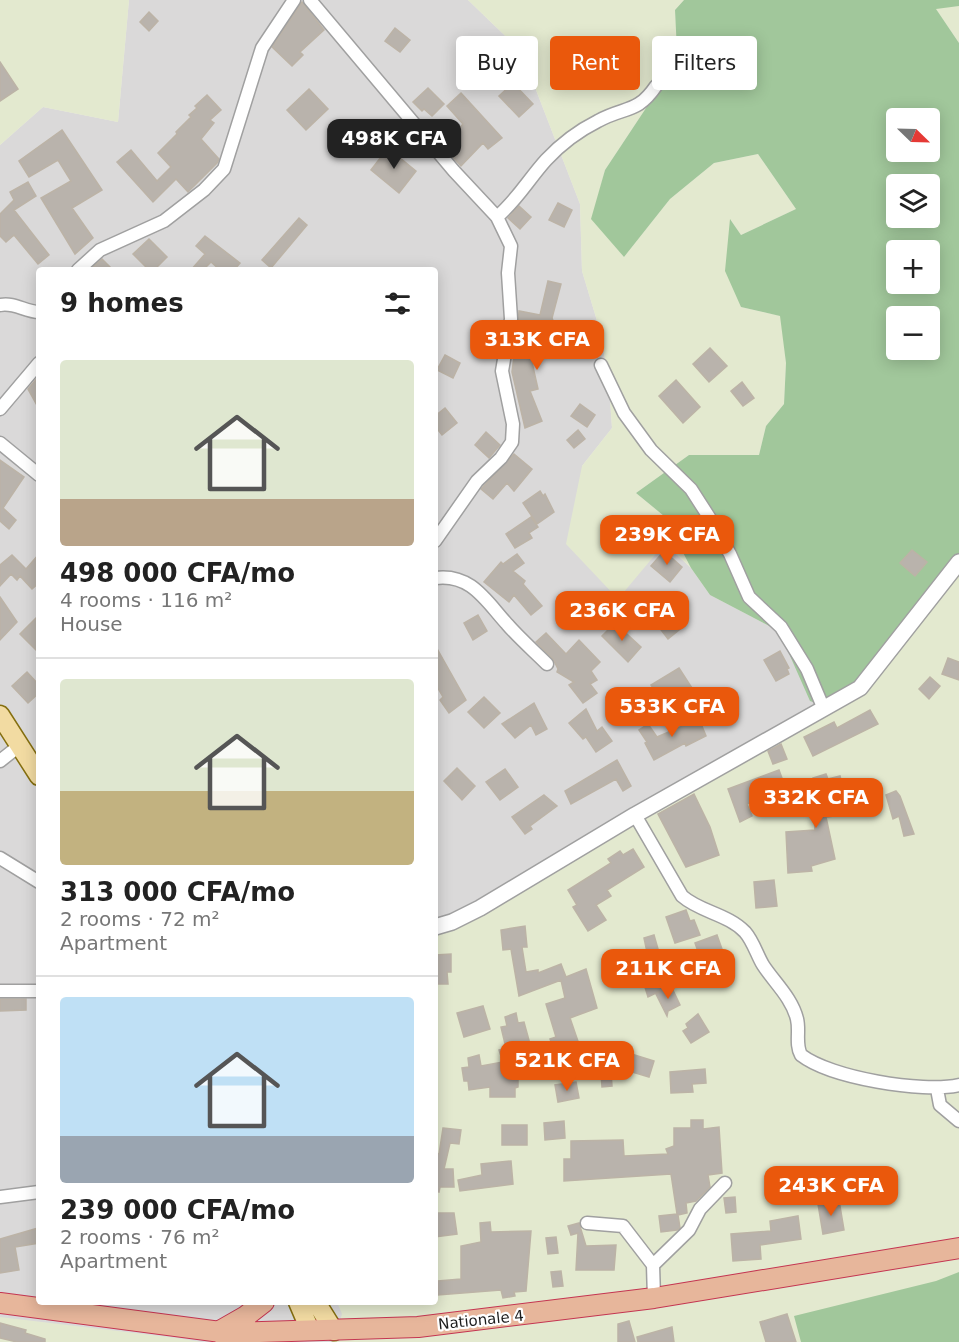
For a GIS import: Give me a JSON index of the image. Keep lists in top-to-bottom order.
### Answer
{
  "streets": {
    "highway": ["Nationale 4"]
  },
  "north": "bottom right",
  "page": {
    "chip": ["Buy", "Rent", "Filters"],
    "map_buttons": ["+", "−"],
    "price": [
      "498K CFA",
      "313K CFA",
      "239K CFA",
      "236K CFA",
      "533K CFA",
      "332K CFA",
      "211K CFA",
      "521K CFA",
      "243K CFA"
    ],
    "heading": "9 homes",
    "list": [
      {
        "name": "498 000 CFA/mo",
        "note": "4 rooms · 116 m² · House"
      },
      {
        "name": "313 000 CFA/mo",
        "note": "2 rooms · 72 m² · Apartment"
      },
      {
        "name": "239 000 CFA/mo",
        "note": "2 rooms · 76 m² · Apartment"
      }
    ]
  }
}
